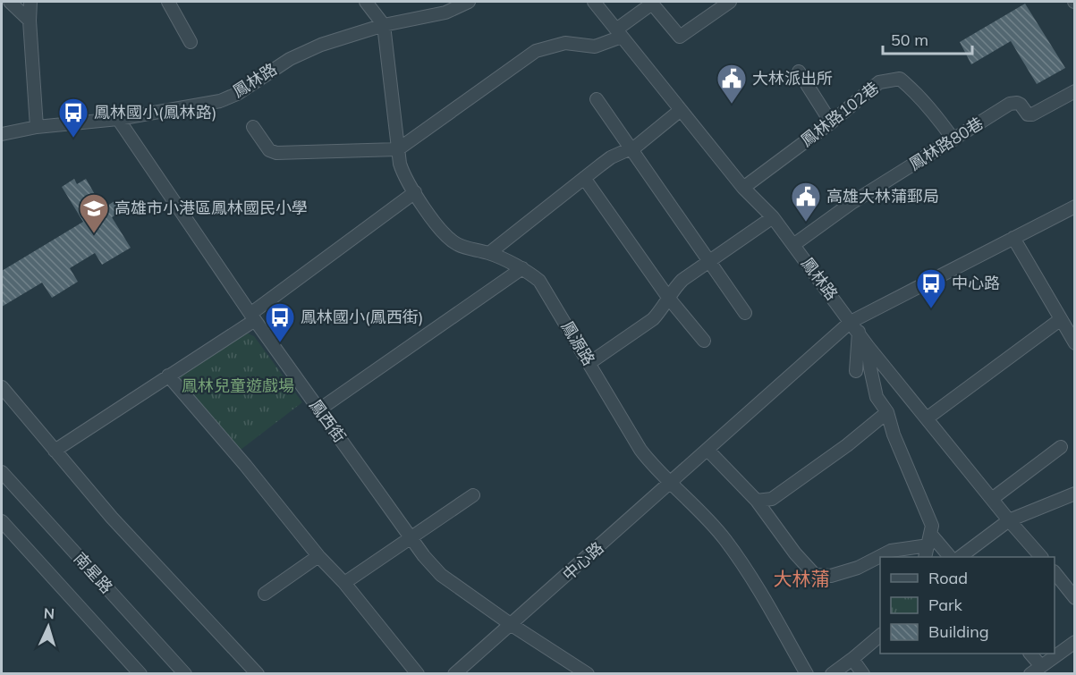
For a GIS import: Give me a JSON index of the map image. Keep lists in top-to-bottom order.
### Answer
{
  "streets": {
    "street": [
      "鳳林路",
      "鳳林路102巷",
      "鳳林路80巷",
      "鳳源路",
      "鳳西街",
      "中心路",
      "南星路"
    ]
  },
  "crossings": [
    ["鳳林路", "鳳林路102巷"],
    ["鳳林路", "鳳林路80巷"],
    ["鳳林路", "鳳源路"],
    ["鳳林路", "鳳西街"],
    ["鳳林路", "中心路"],
    ["鳳林路102巷", "鳳林路80巷"],
    ["鳳源路", "中心路"],
    ["鳳西街", "中心路"]
  ],
  "districts": ["大林蒲"],
  "parks": ["鳳林兒童遊戲場"],
  "places": {
    "public building": ["大林派出所", "高雄大林蒲郵局"],
    "bus stop": ["鳳林國小(鳳林路)", "中心路", "鳳林國小(鳳西街)"],
    "school or university": ["高雄市小港區鳳林國民小學"]
  },
  "legend": ["Road", "Park", "Building"],
  "scale_bar": "50 m",
  "north": "top"
}
